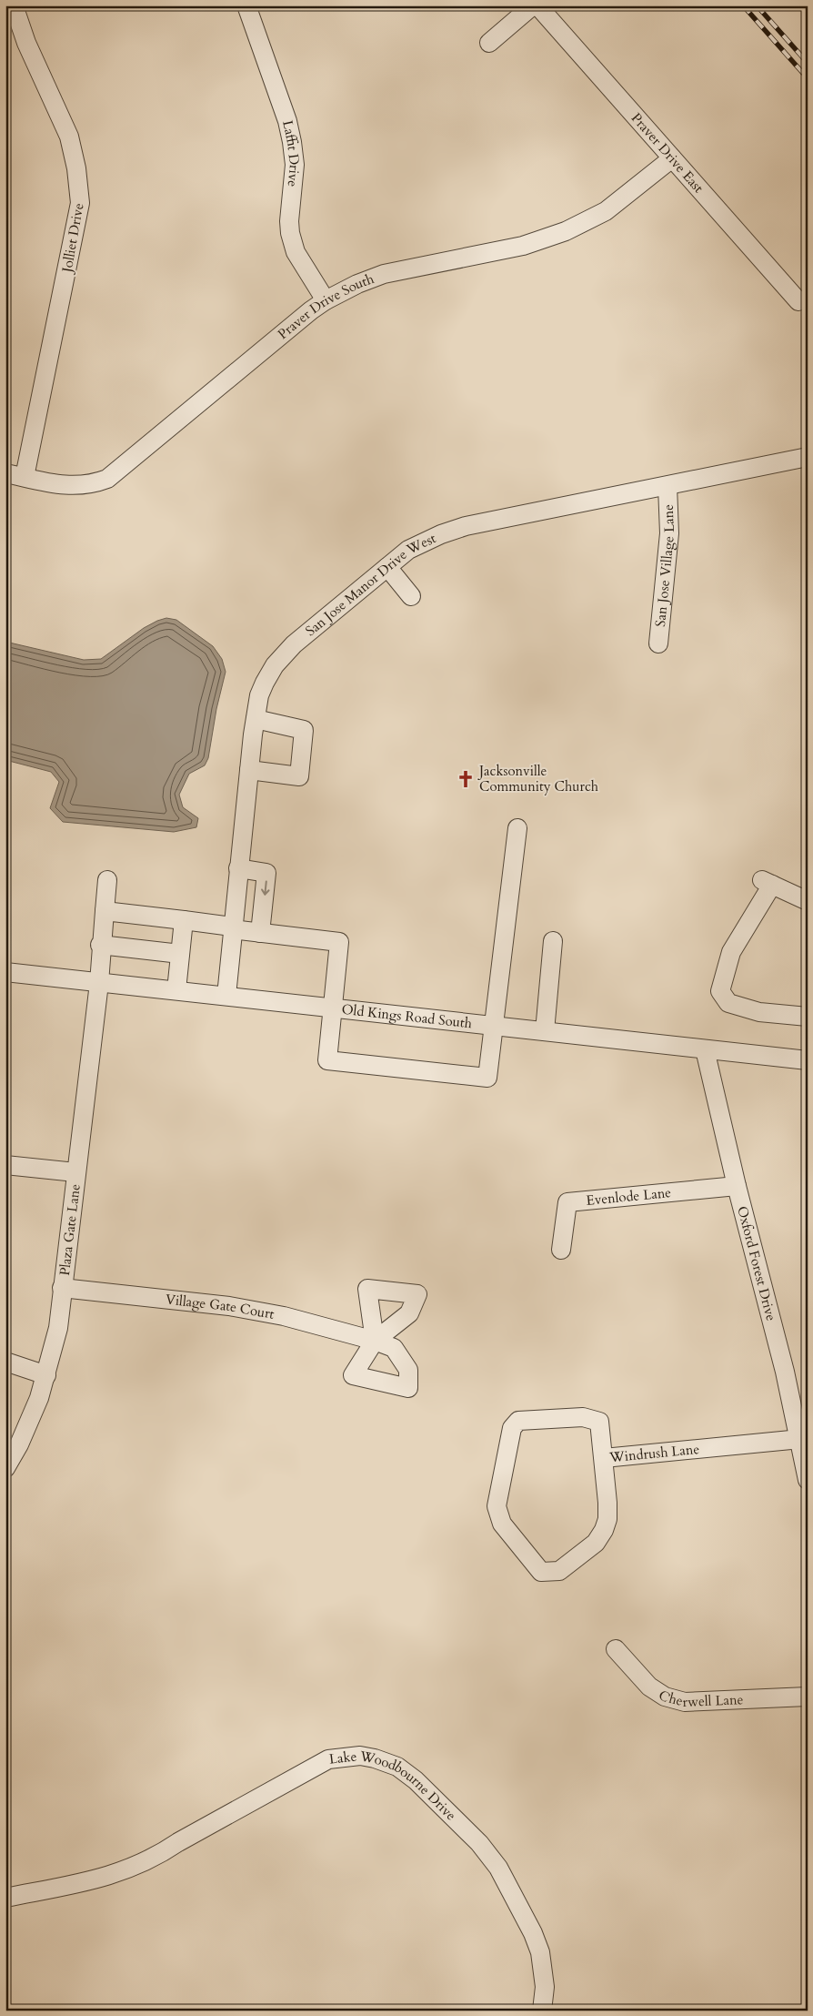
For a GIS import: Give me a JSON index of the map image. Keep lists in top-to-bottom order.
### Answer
{
  "streets": {
    "street": [
      "Praver Drive East",
      "Laffit Drive",
      "Jolliet Drive",
      "Praver Drive South",
      "San Jose Village Lane",
      "San Jose Manor Drive West",
      "Old Kings Road South",
      "Evenlode Lane",
      "Plaza Gate Lane",
      "Oxford Forest Drive",
      "Village Gate Court",
      "Windrush Lane",
      "Cherwell Lane",
      "Lake Woodbourne Drive"
    ]
  },
  "crossings": [
    ["Praver Drive East", "Praver Drive South"],
    ["Laffit Drive", "Praver Drive South"],
    ["Jolliet Drive", "Praver Drive South"],
    ["San Jose Village Lane", "San Jose Manor Drive West"],
    ["San Jose Manor Drive West", "Old Kings Road South"],
    ["Old Kings Road South", "Plaza Gate Lane"],
    ["Old Kings Road South", "Oxford Forest Drive"],
    ["Evenlode Lane", "Oxford Forest Drive"],
    ["Plaza Gate Lane", "Village Gate Court"],
    ["Oxford Forest Drive", "Windrush Lane"]
  ],
  "places": {
    "church": ["Jacksonville Community Church"]
  }
}
